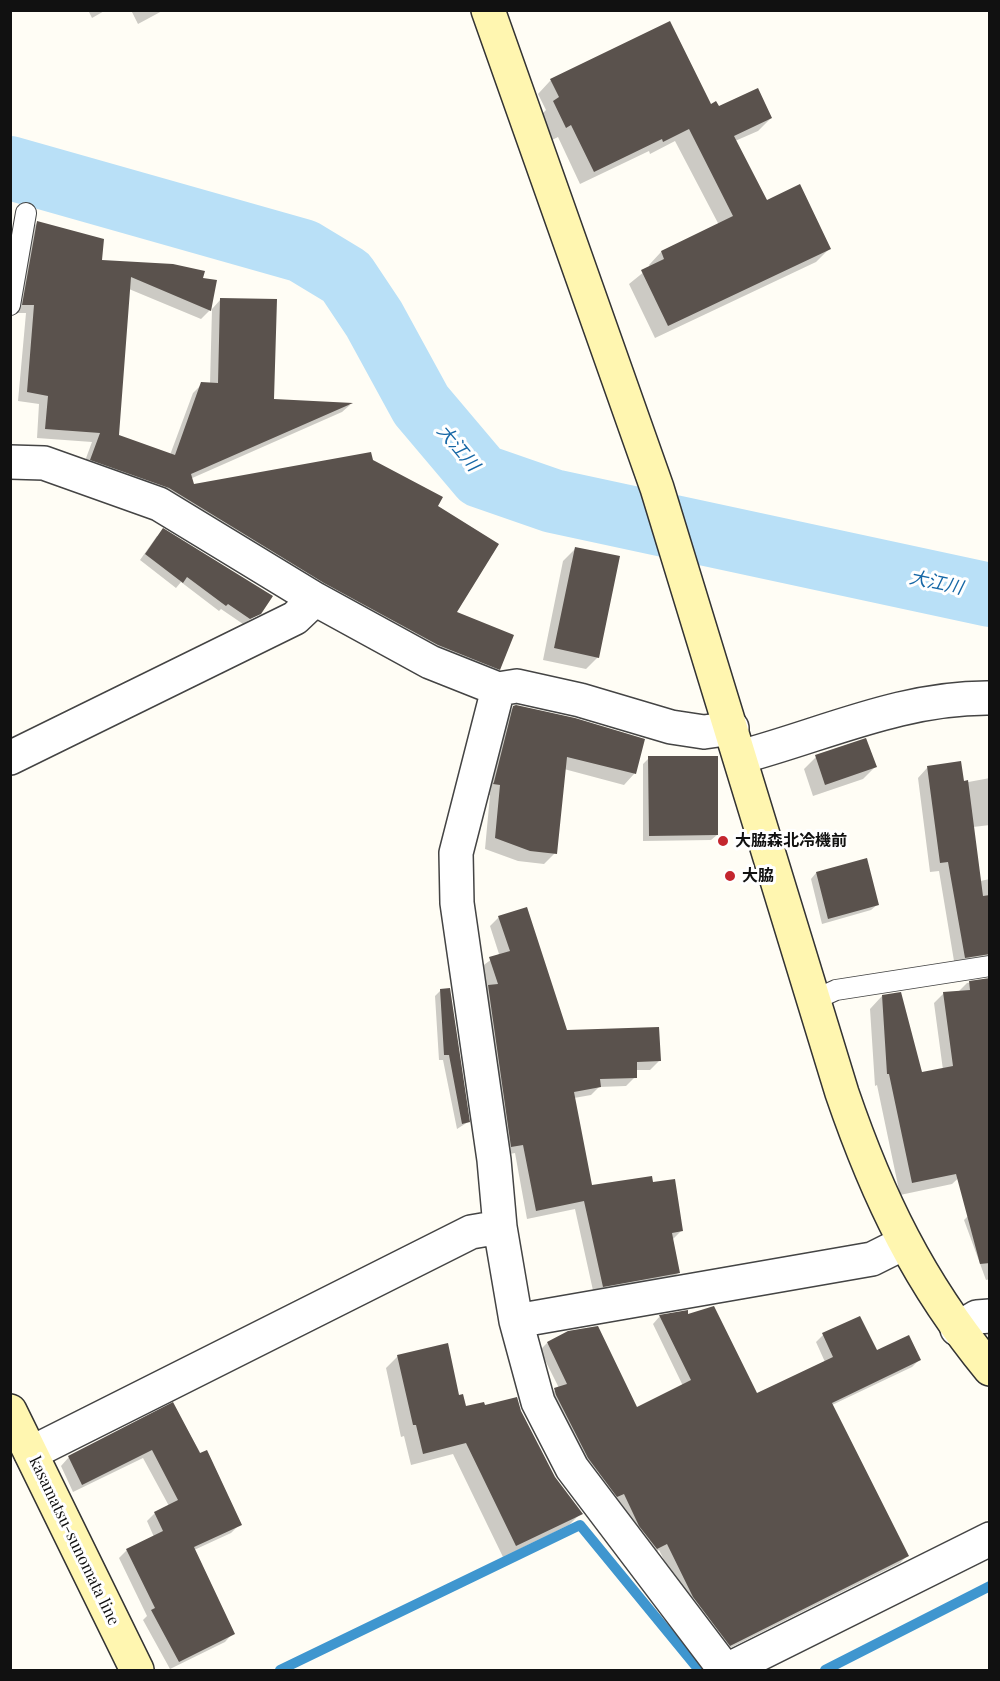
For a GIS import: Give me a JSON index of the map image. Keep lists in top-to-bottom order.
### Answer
{
  "streets": {
    "street": ["kasamatsu-sunomata line"]
  },
  "water": ["大江川"],
  "places": ["大脇森北冷機前", "大脇"]
}
